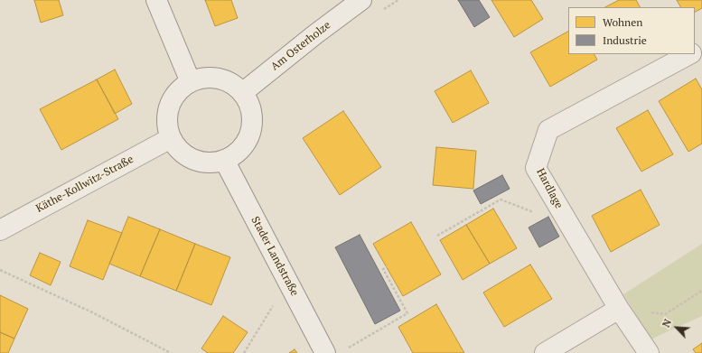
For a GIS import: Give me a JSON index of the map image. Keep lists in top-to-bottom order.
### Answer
{
  "streets": {
    "street": [
      "Am Osterholze",
      "Käthe-Kollwitz-Straße",
      "Hardlage",
      "Stader Landstraße"
    ]
  },
  "crossings": [
    ["Am Osterholze", "Käthe-Kollwitz-Straße"],
    ["Am Osterholze", "Stader Landstraße"],
    ["Käthe-Kollwitz-Straße", "Stader Landstraße"]
  ],
  "legend": ["Wohnen", "Industrie"],
  "north": "top left"
}
